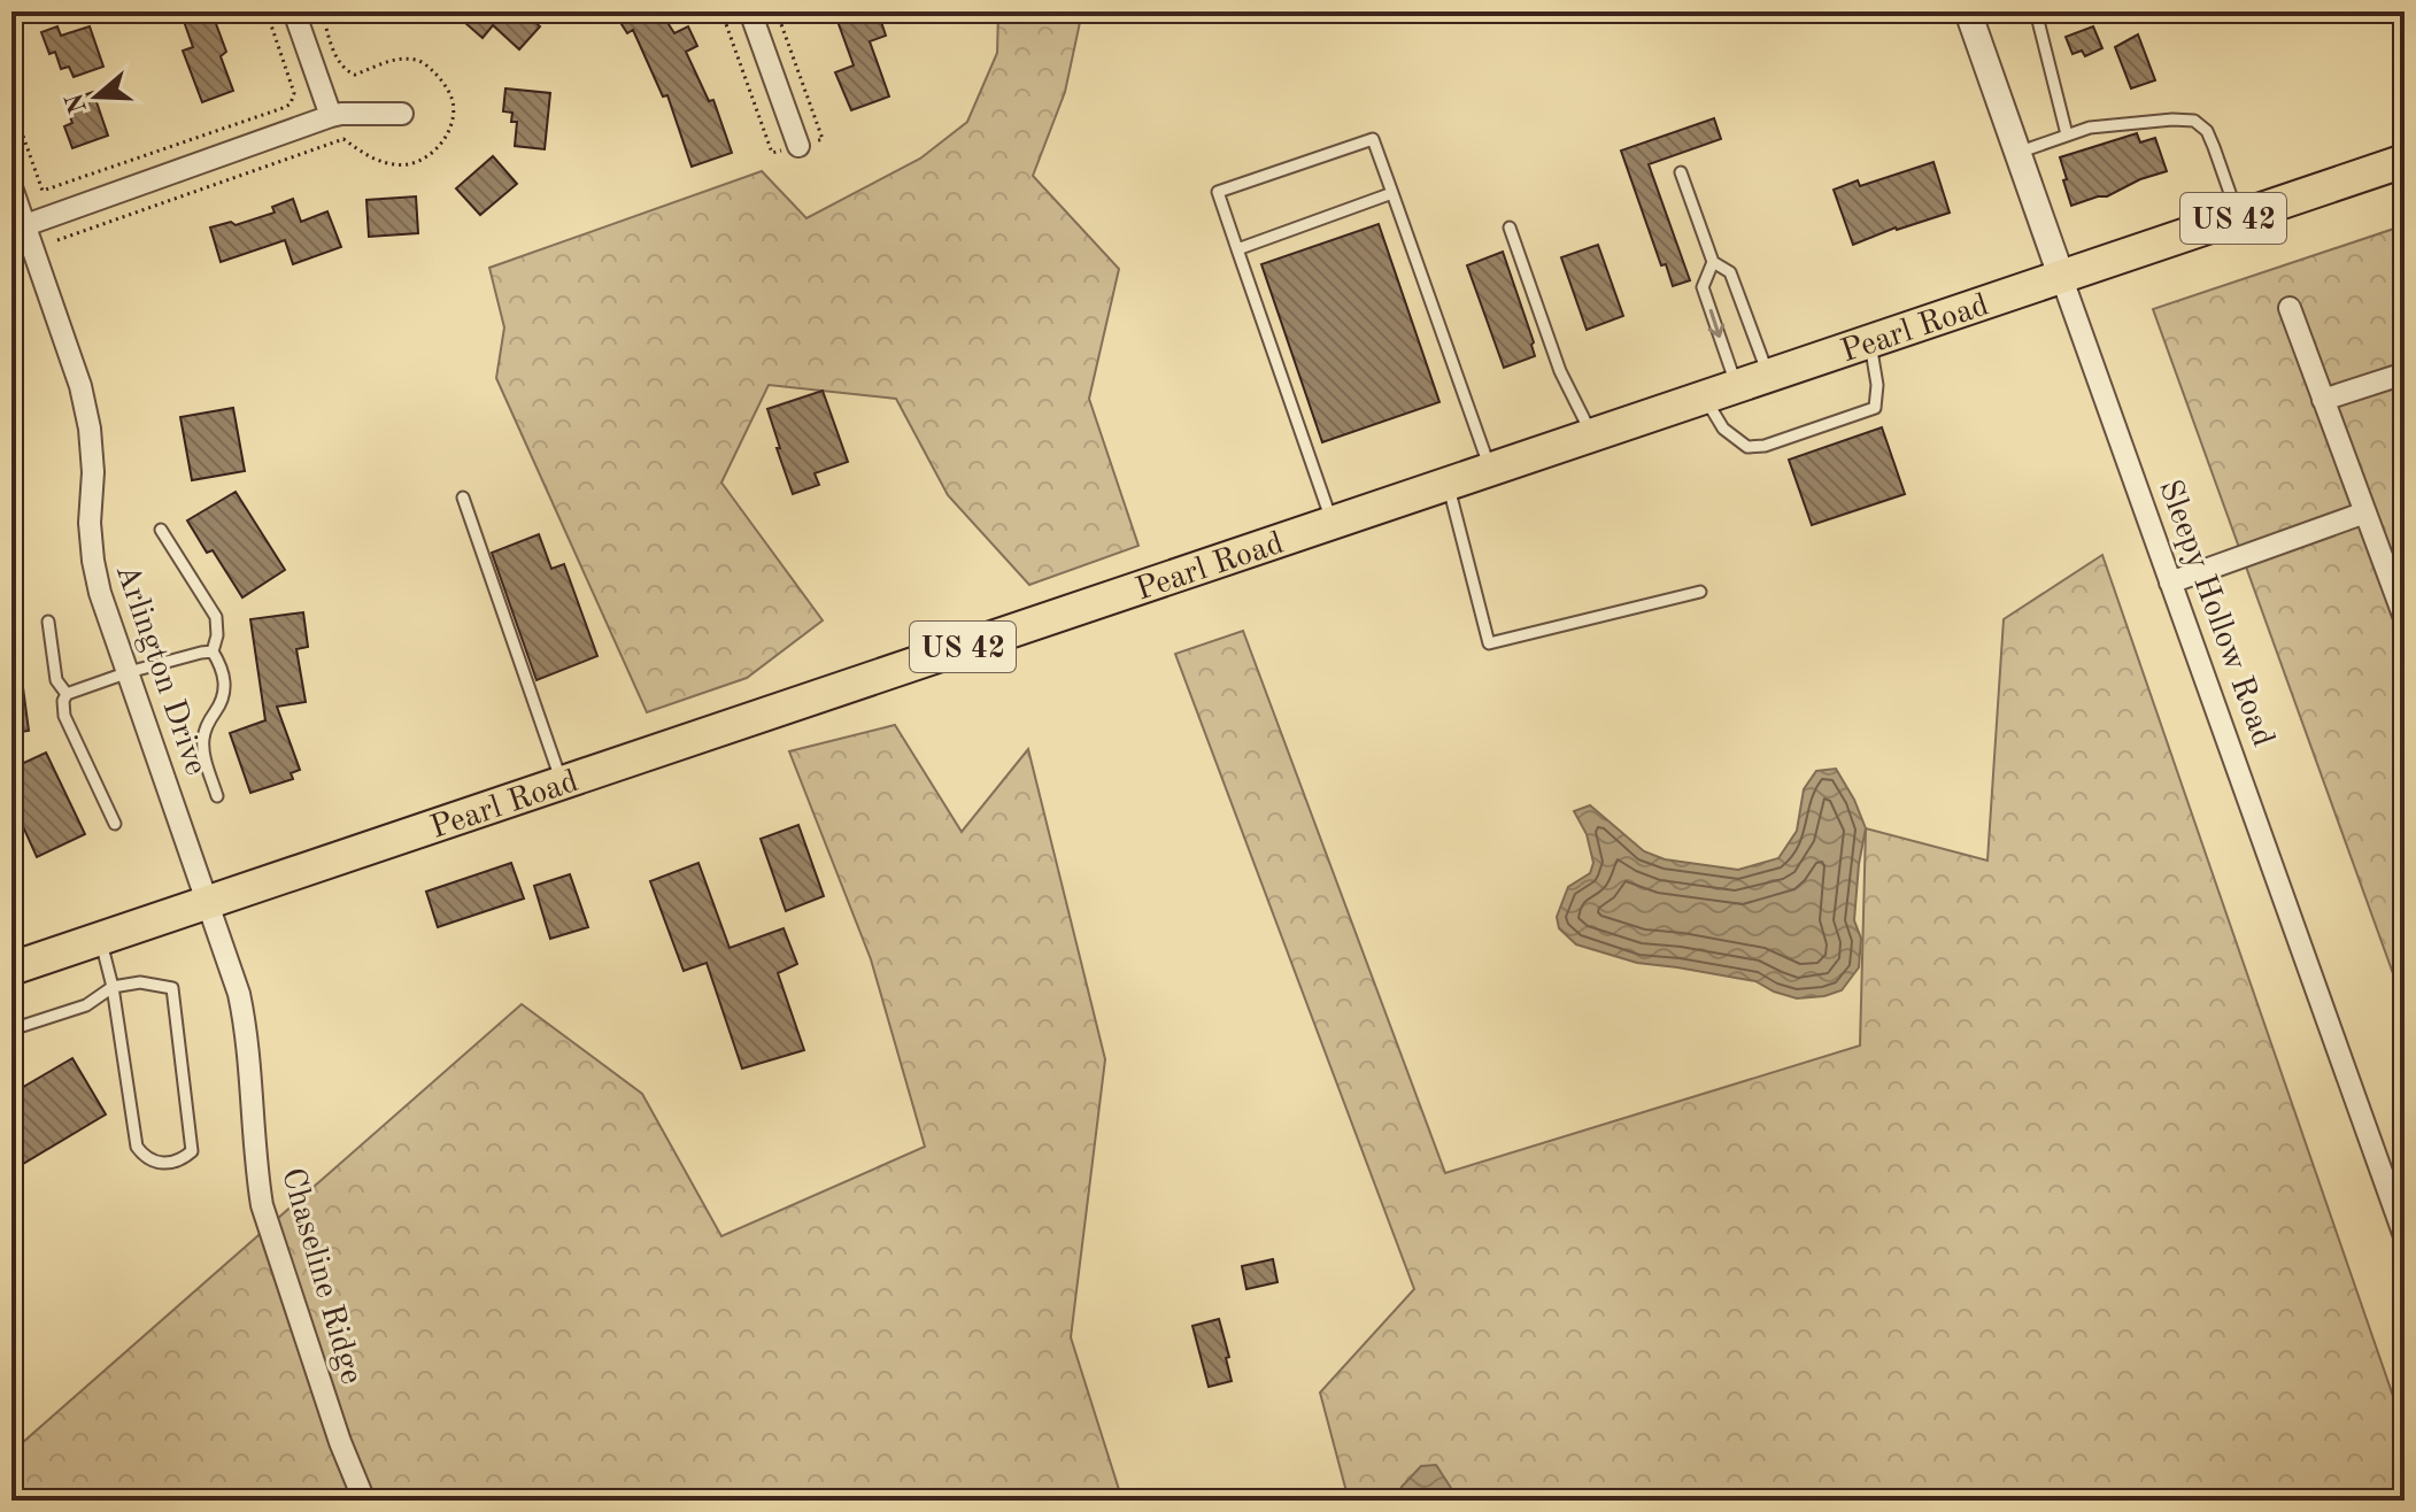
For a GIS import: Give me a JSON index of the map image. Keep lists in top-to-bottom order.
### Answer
{
  "streets": {
    "main road": ["US 42", "Pearl Road"],
    "street": ["Sleepy Hollow Road", "Arlington Drive", "Chaseline Ridge"]
  },
  "crossings": [
    ["Pearl Road", "Sleepy Hollow Road"],
    ["Pearl Road", "Arlington Drive"],
    ["Pearl Road", "Chaseline Ridge"],
    ["Arlington Drive", "Chaseline Ridge"]
  ],
  "north": "left"
}
